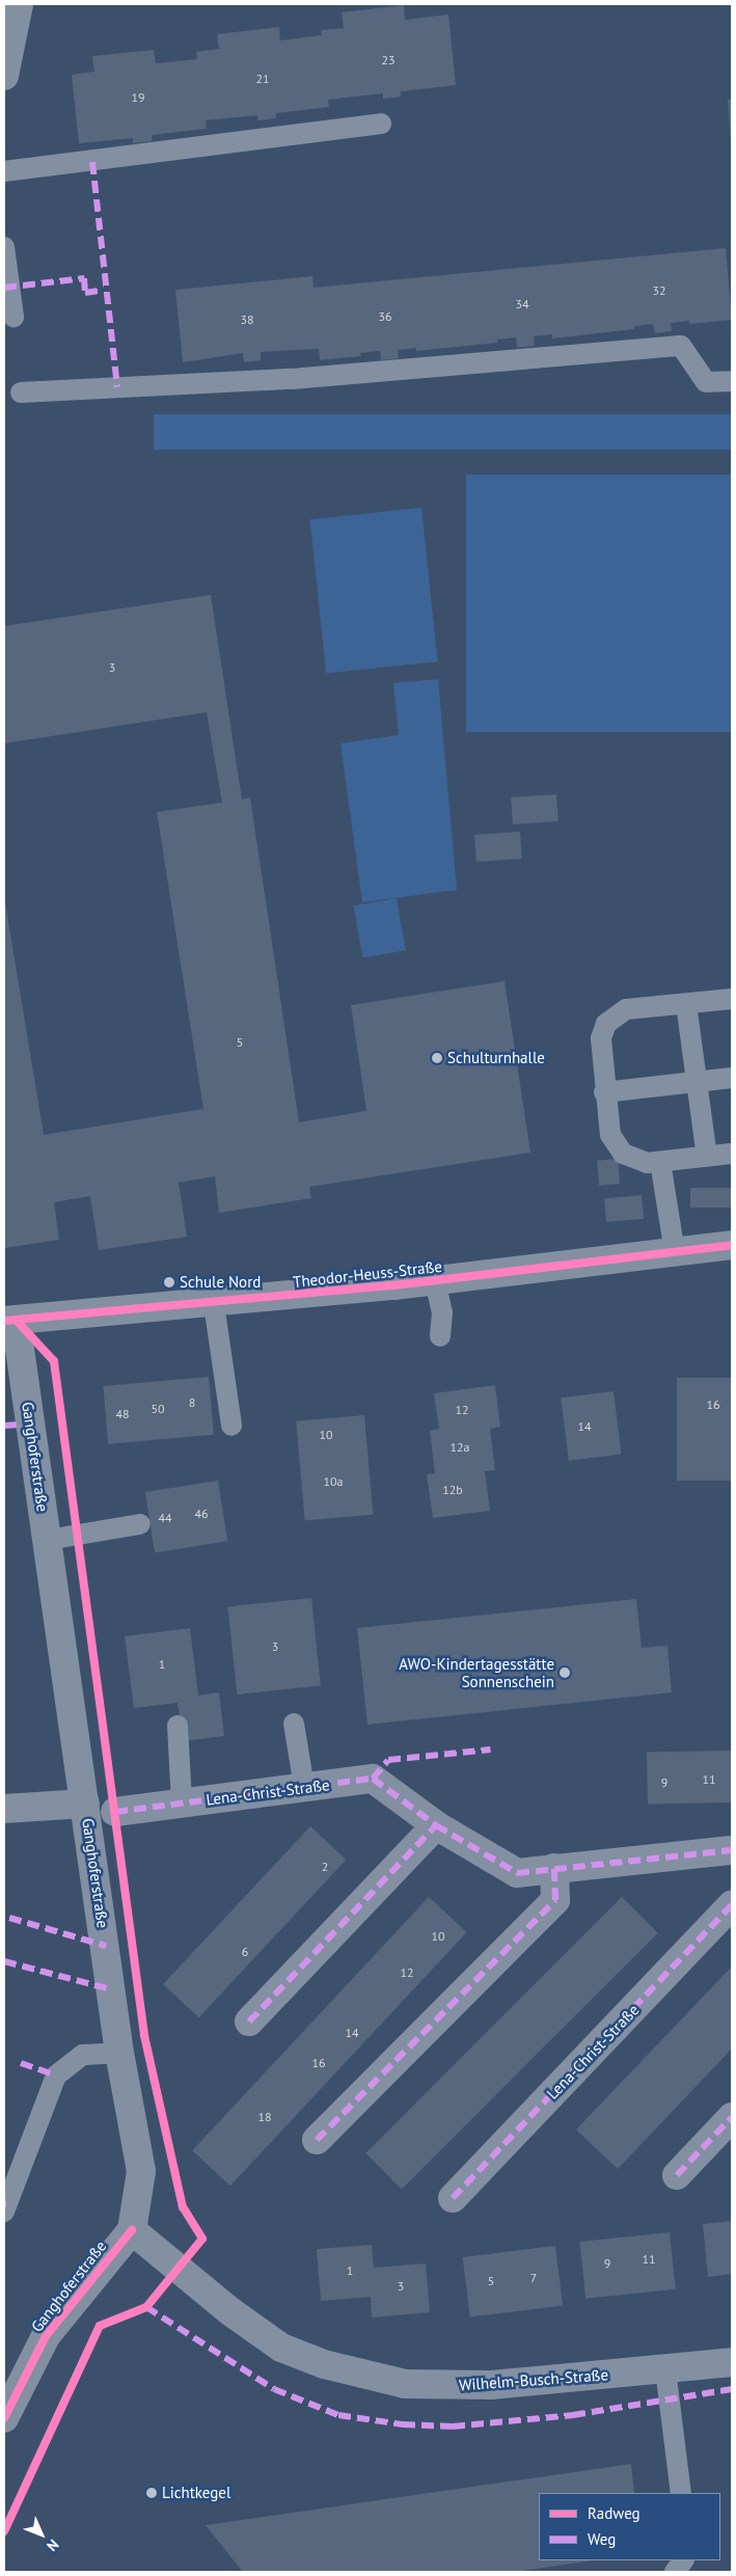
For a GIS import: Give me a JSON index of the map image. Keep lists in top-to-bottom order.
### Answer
{
  "streets": {
    "street": [
      "Theodor-Heuss-Straße",
      "Ganghoferstraße",
      "Lena-Christ-Straße",
      "Wilhelm-Busch-Straße"
    ]
  },
  "crossings": [
    ["Theodor-Heuss-Straße", "Ganghoferstraße"],
    ["Ganghoferstraße", "Wilhelm-Busch-Straße"]
  ],
  "places": [
    "Schulturnhalle",
    "Schule Nord",
    "AWO-Kindertagesstätte Sonnenschein",
    "Lichtkegel"
  ],
  "house_numbers": [
    "23",
    "21",
    "19",
    "32",
    "34",
    "36",
    "38",
    "3",
    "5",
    "8",
    "16",
    "50",
    "12",
    "48",
    "14",
    "10",
    "12a",
    "10a",
    "12b",
    "46",
    "44",
    "3",
    "1",
    "11",
    "9",
    "2",
    "10",
    "6",
    "12",
    "14",
    "16",
    "18",
    "11",
    "9",
    "1",
    "7",
    "5",
    "3"
  ],
  "legend": ["Radweg", "Weg"],
  "north": "bottom right"
}
